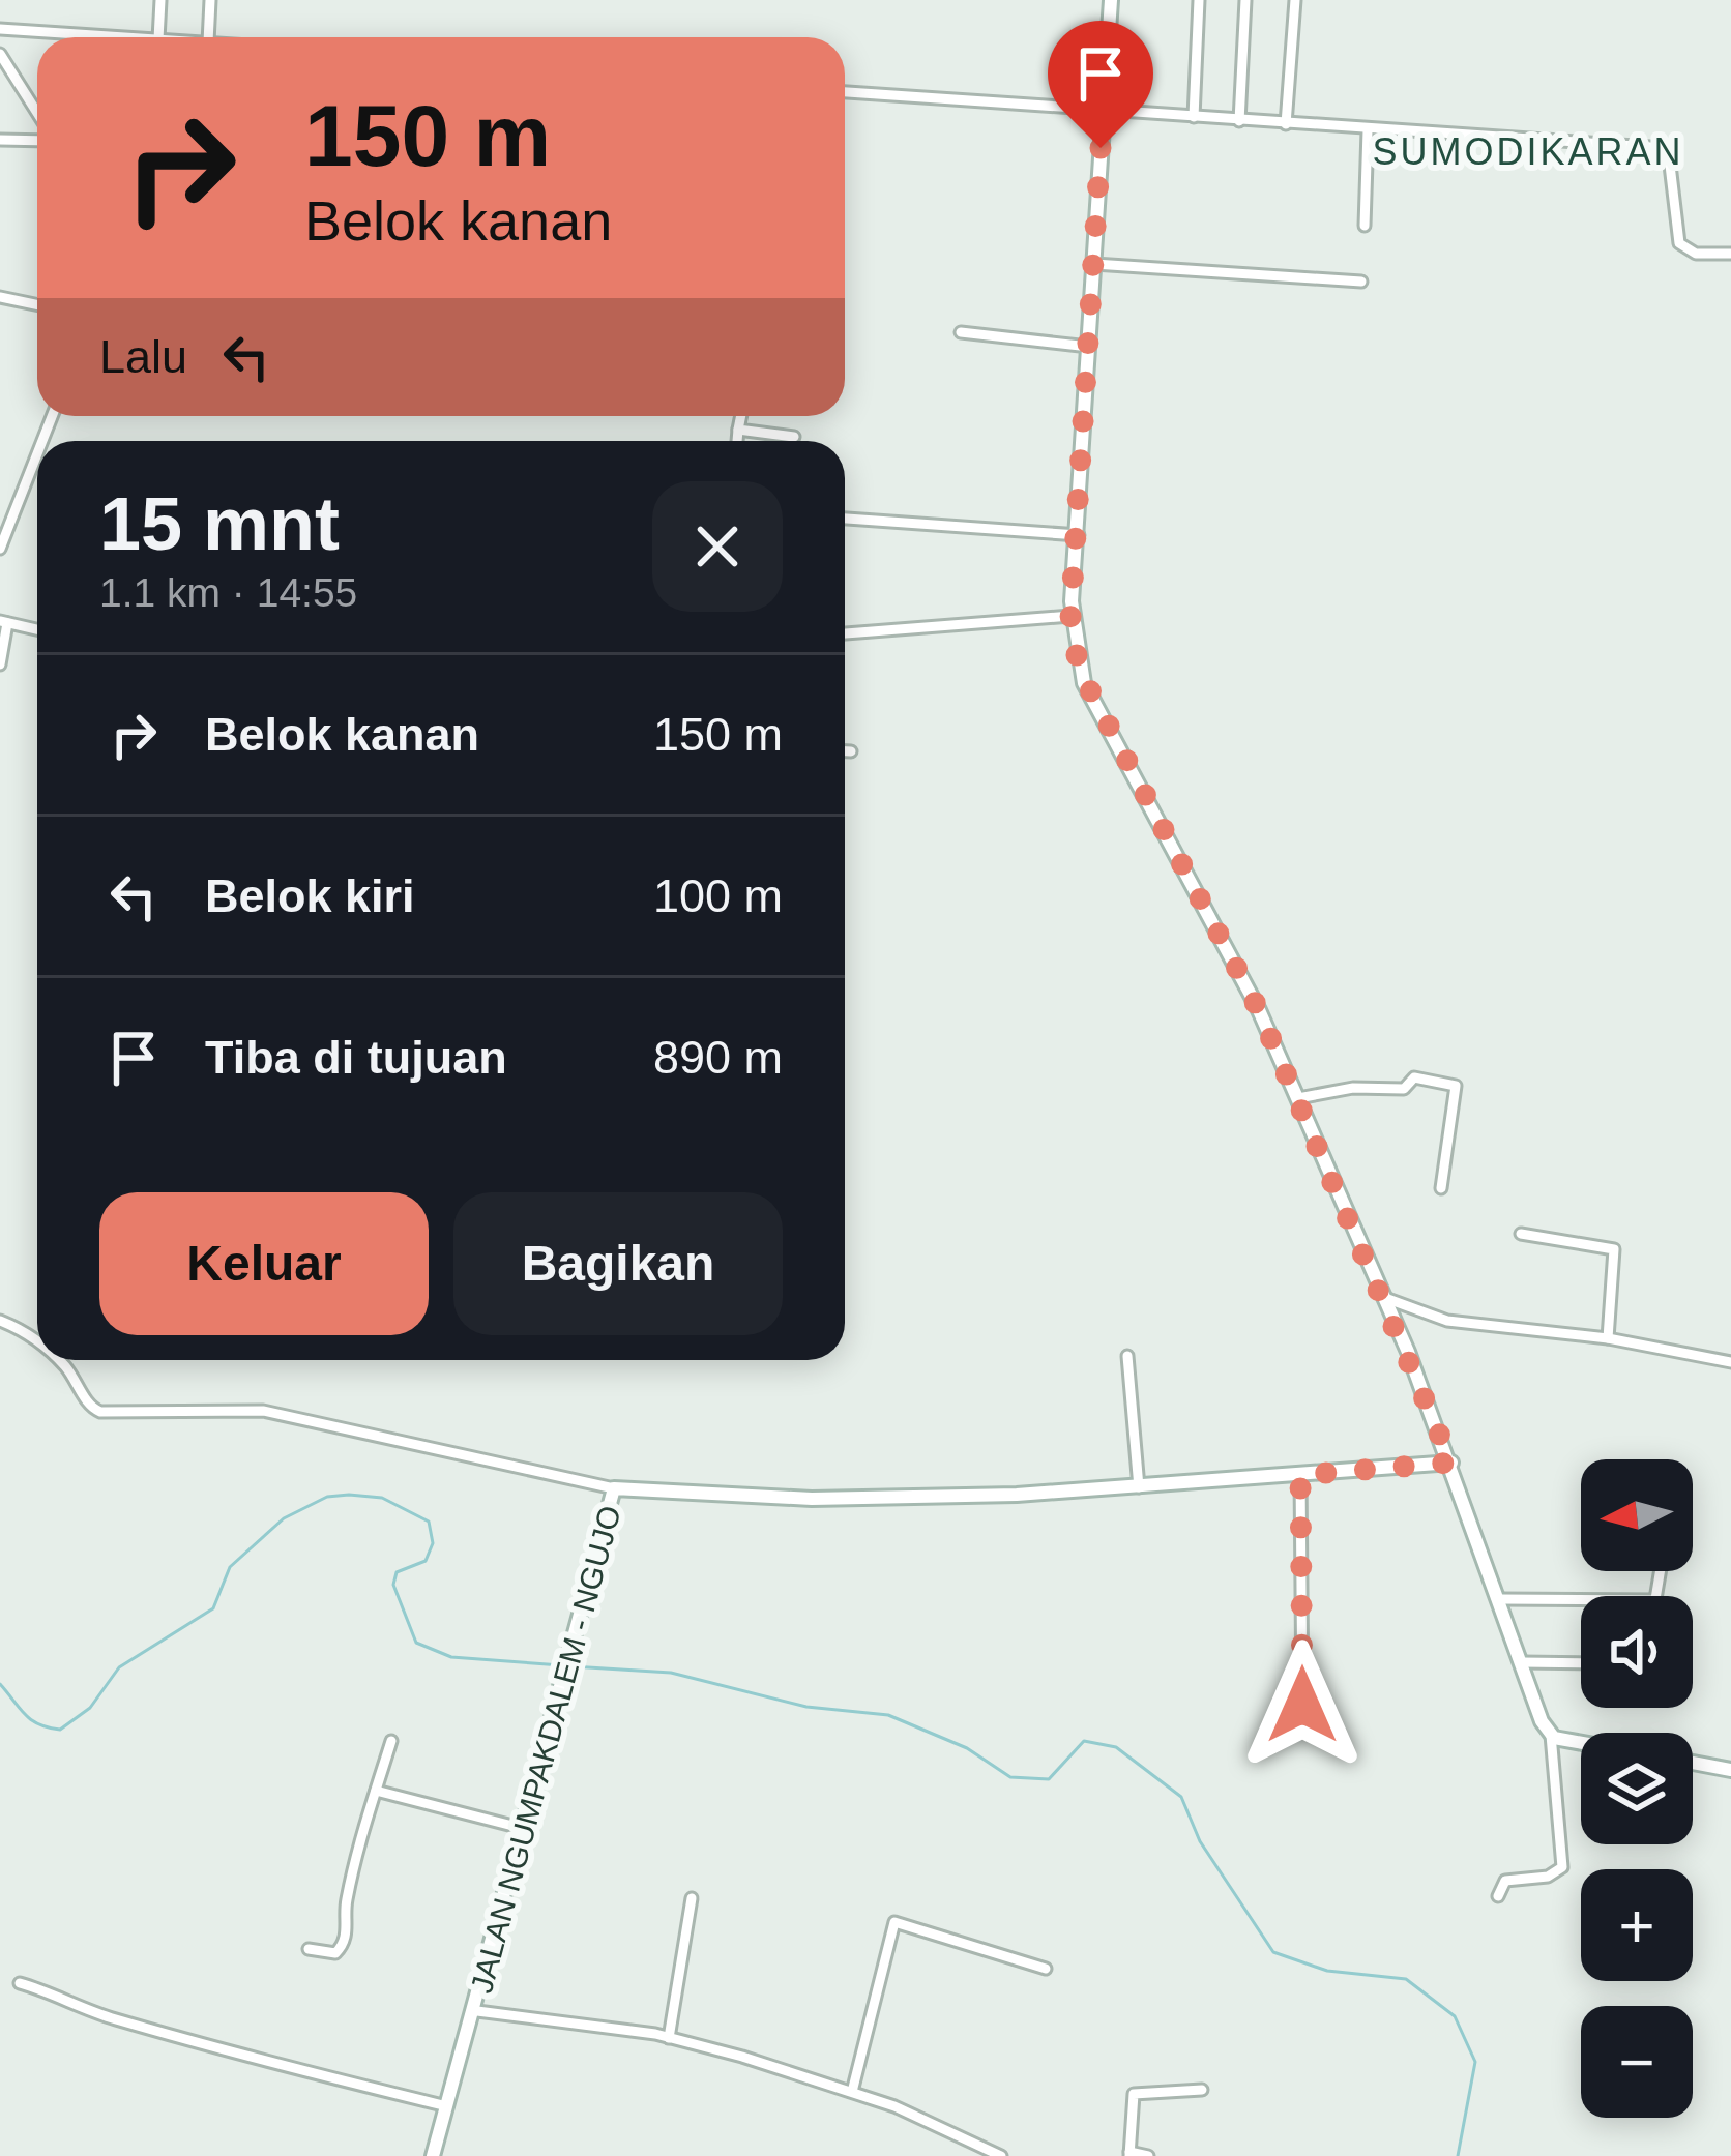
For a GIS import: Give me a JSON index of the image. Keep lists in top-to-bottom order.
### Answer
{
  "streets": {
    "street": ["JALAN NGUMPAKDALEM - NGUJO"]
  },
  "districts": ["SUMODIKARAN"],
  "north": "left",
  "page": {
    "turn": ["150 m", "Belok kanan"],
    "then": "Lalu",
    "heading": ["15 mnt", "1.1 km · 14:55"],
    "list": [
      {
        "name": "Belok kanan",
        "value": "150 m"
      },
      {
        "name": "Belok kiri",
        "value": "100 m"
      },
      {
        "name": "Tiba di tujuan",
        "value": "890 m"
      }
    ],
    "buttons": ["Keluar", "Bagikan"],
    "map_buttons": ["+", "−"]
  }
}
